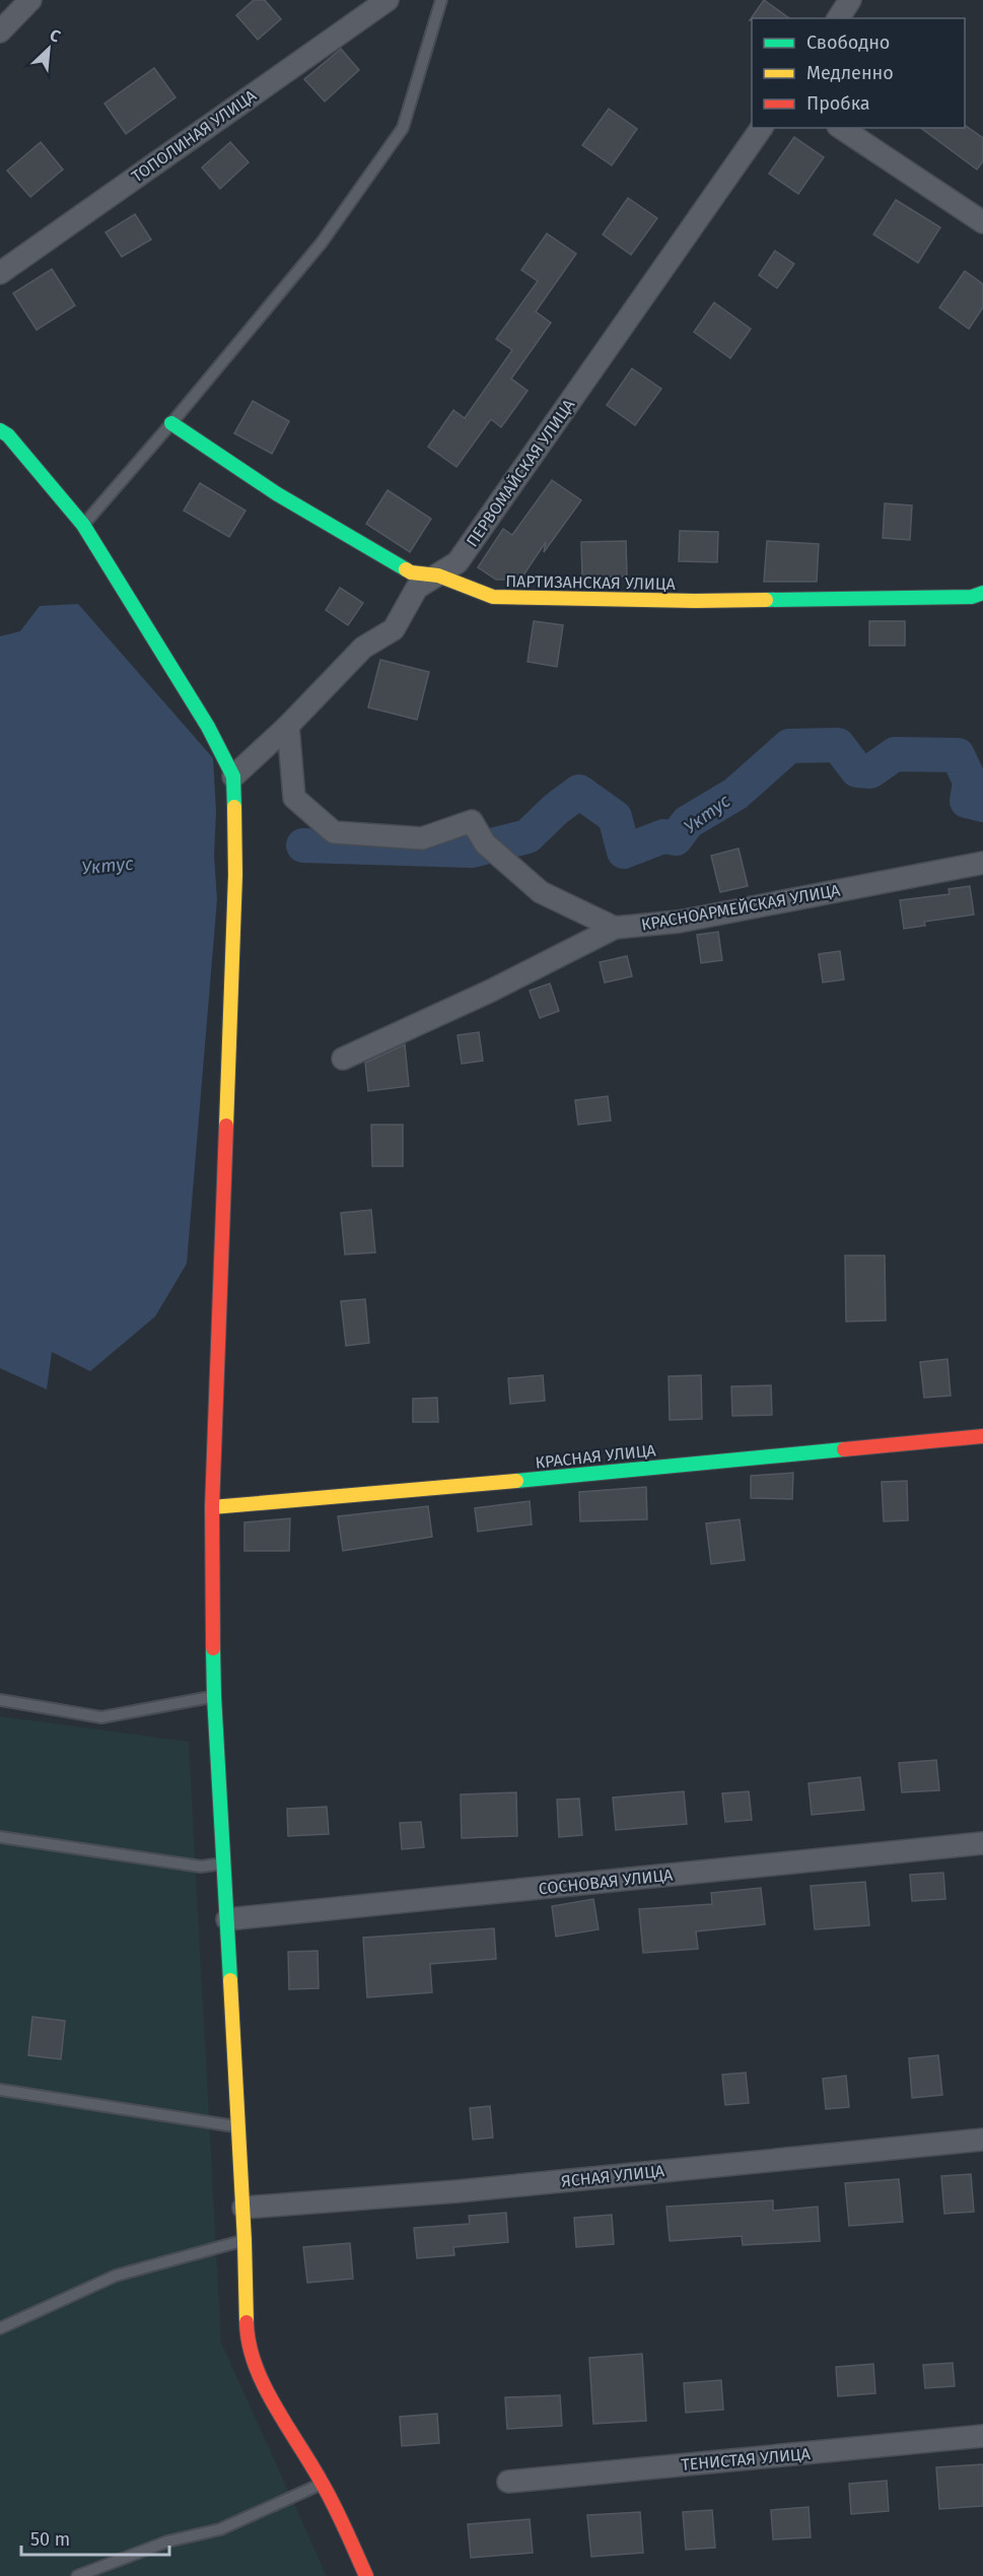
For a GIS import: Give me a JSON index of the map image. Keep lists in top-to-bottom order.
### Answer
{
  "streets": {
    "street": [
      "ТОПОЛИНАЯ УЛИЦА",
      "ПЕРВОМАЙСКАЯ УЛИЦА",
      "ПАРТИЗАНСКАЯ УЛИЦА",
      "КРАСНОАРМЕЙСКАЯ УЛИЦА",
      "КРАСНАЯ УЛИЦА",
      "СОСНОВАЯ УЛИЦА",
      "ЯСНАЯ УЛИЦА",
      "ТЕНИСТАЯ УЛИЦА"
    ]
  },
  "crossings": [
    ["ПЕРВОМАЙСКАЯ УЛИЦА", "ПАРТИЗАНСКАЯ УЛИЦА"]
  ],
  "water": ["Уктус"],
  "legend": ["Свободно", "Медленно", "Пробка"],
  "scale_bar": "50 m",
  "north": "top right"
}
